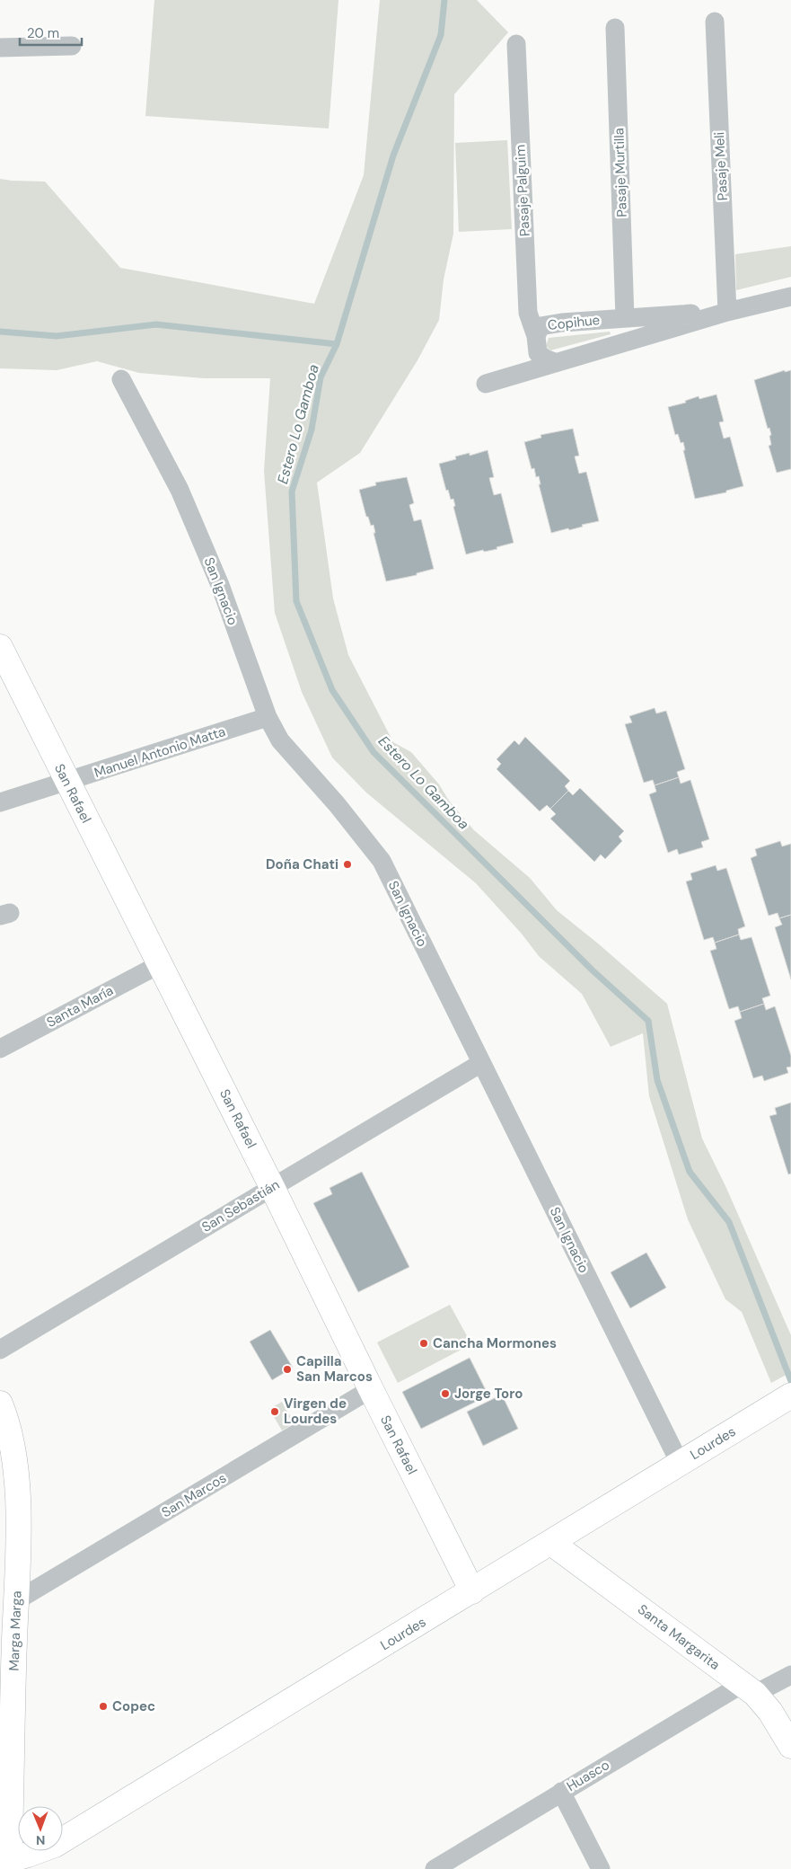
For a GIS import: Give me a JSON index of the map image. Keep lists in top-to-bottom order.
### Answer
{
  "streets": {
    "main road": [
      "San Rafael",
      "Lourdes",
      "Marga Marga",
      "Santa Margarita"
    ],
    "street": [
      "Pasaje Meli",
      "Pasaje Murtilla",
      "Pasaje Palguim",
      "Copihue",
      "San Ignacio",
      "Manuel Antonio Matta",
      "Santa María",
      "San Sebastián",
      "San Marcos",
      "Huasco"
    ]
  },
  "crossings": [
    ["Pasaje Meli", "Copihue"],
    ["Pasaje Murtilla", "Copihue"],
    ["Pasaje Palguim", "Copihue"],
    ["San Ignacio", "Manuel Antonio Matta"],
    ["San Ignacio", "San Sebastián"],
    ["San Ignacio", "Lourdes"],
    ["Manuel Antonio Matta", "San Rafael"],
    ["San Rafael", "Santa María"],
    ["San Rafael", "San Sebastián"],
    ["San Rafael", "Lourdes"],
    ["San Rafael", "San Marcos"],
    ["Lourdes", "Marga Marga"],
    ["Lourdes", "Santa Margarita"],
    ["San Marcos", "Marga Marga"],
    ["Santa Margarita", "Huasco"]
  ],
  "water": ["Estero Lo Gamboa"],
  "places": [
    "Doña Chati",
    "Cancha Mormones",
    "Capilla San Marcos",
    "Jorge Toro",
    "Virgen de Lourdes",
    "Copec"
  ],
  "scale_bar": "20 m",
  "north": "bottom"
}
